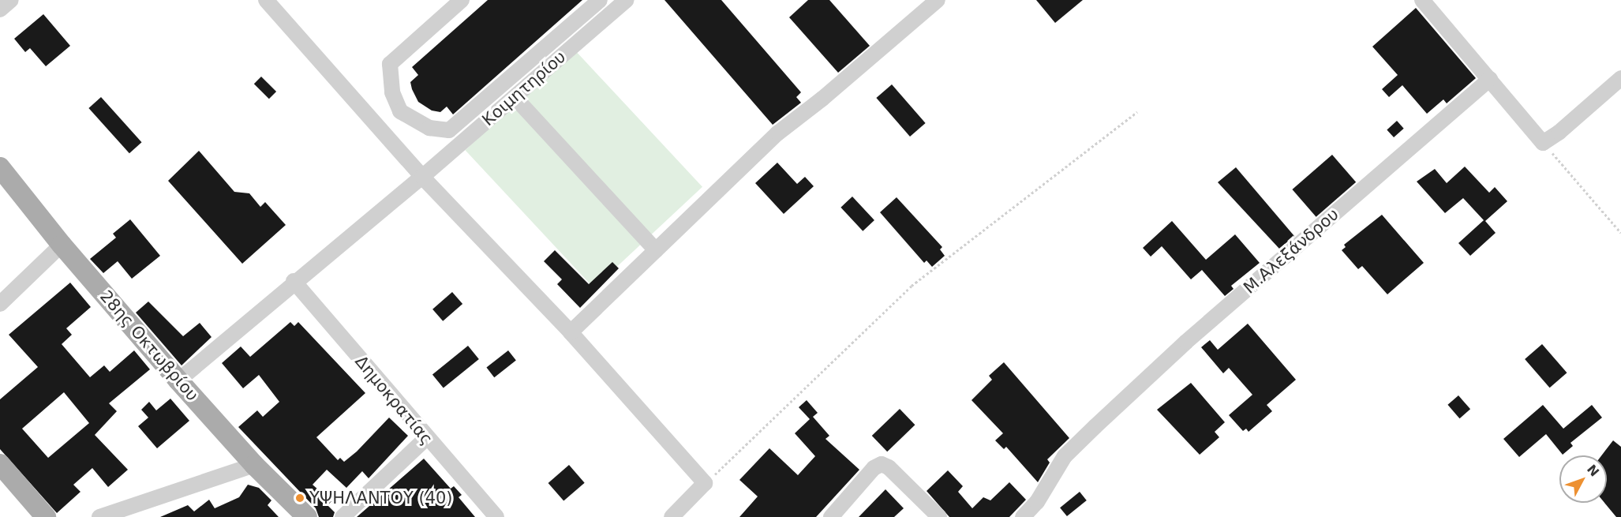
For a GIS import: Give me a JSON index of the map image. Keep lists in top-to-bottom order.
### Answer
{
  "streets": {
    "main road": ["28ης Οκτωβρίου"],
    "street": ["Κοιμητηρίου", "Μ.Αλεξάνδρου", "Δημοκρατίας"]
  },
  "crossings": [
    ["Κοιμητηρίου", "28ης Οκτωβρίου"],
    ["Κοιμητηρίου", "Δημοκρατίας"]
  ],
  "places": ["ΥΨΗΛΑΝΤΟΥ (40)"],
  "north": "top right"
}
